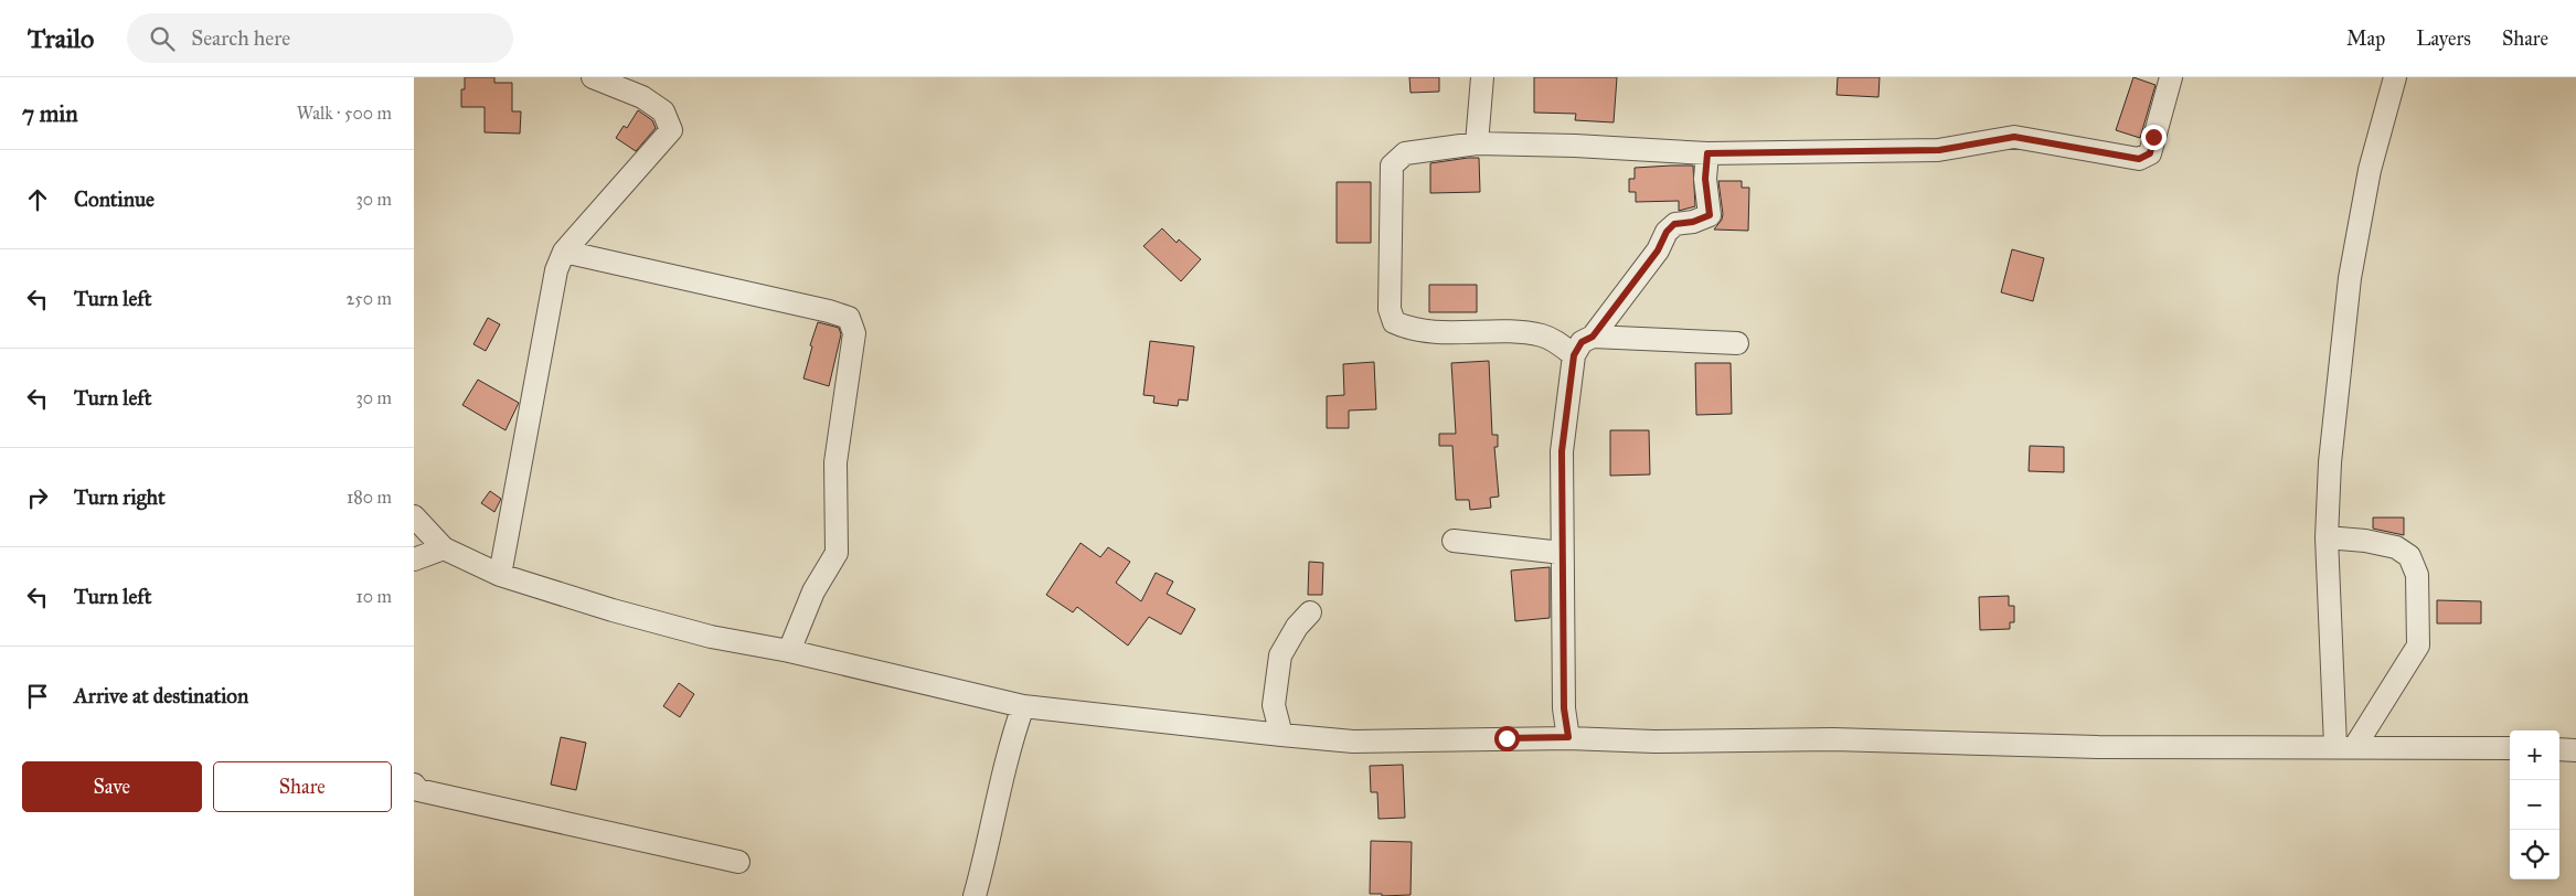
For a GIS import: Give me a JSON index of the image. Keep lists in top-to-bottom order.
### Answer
{
  "page": {
    "header": "Trailo",
    "search": "Search here",
    "nav": ["Map", "Layers", "Share"],
    "heading": ["7 min", "Walk · 500 m"],
    "list": [
      ["Continue", "30 m"],
      ["Turn left", "250 m"],
      ["Turn left", "30 m"],
      ["Turn right", "180 m"],
      ["Turn left", "10 m"],
      "Arrive at destination"
    ],
    "map_buttons": ["+", "−"],
    "buttons": ["Save", "Share"]
  }
}
